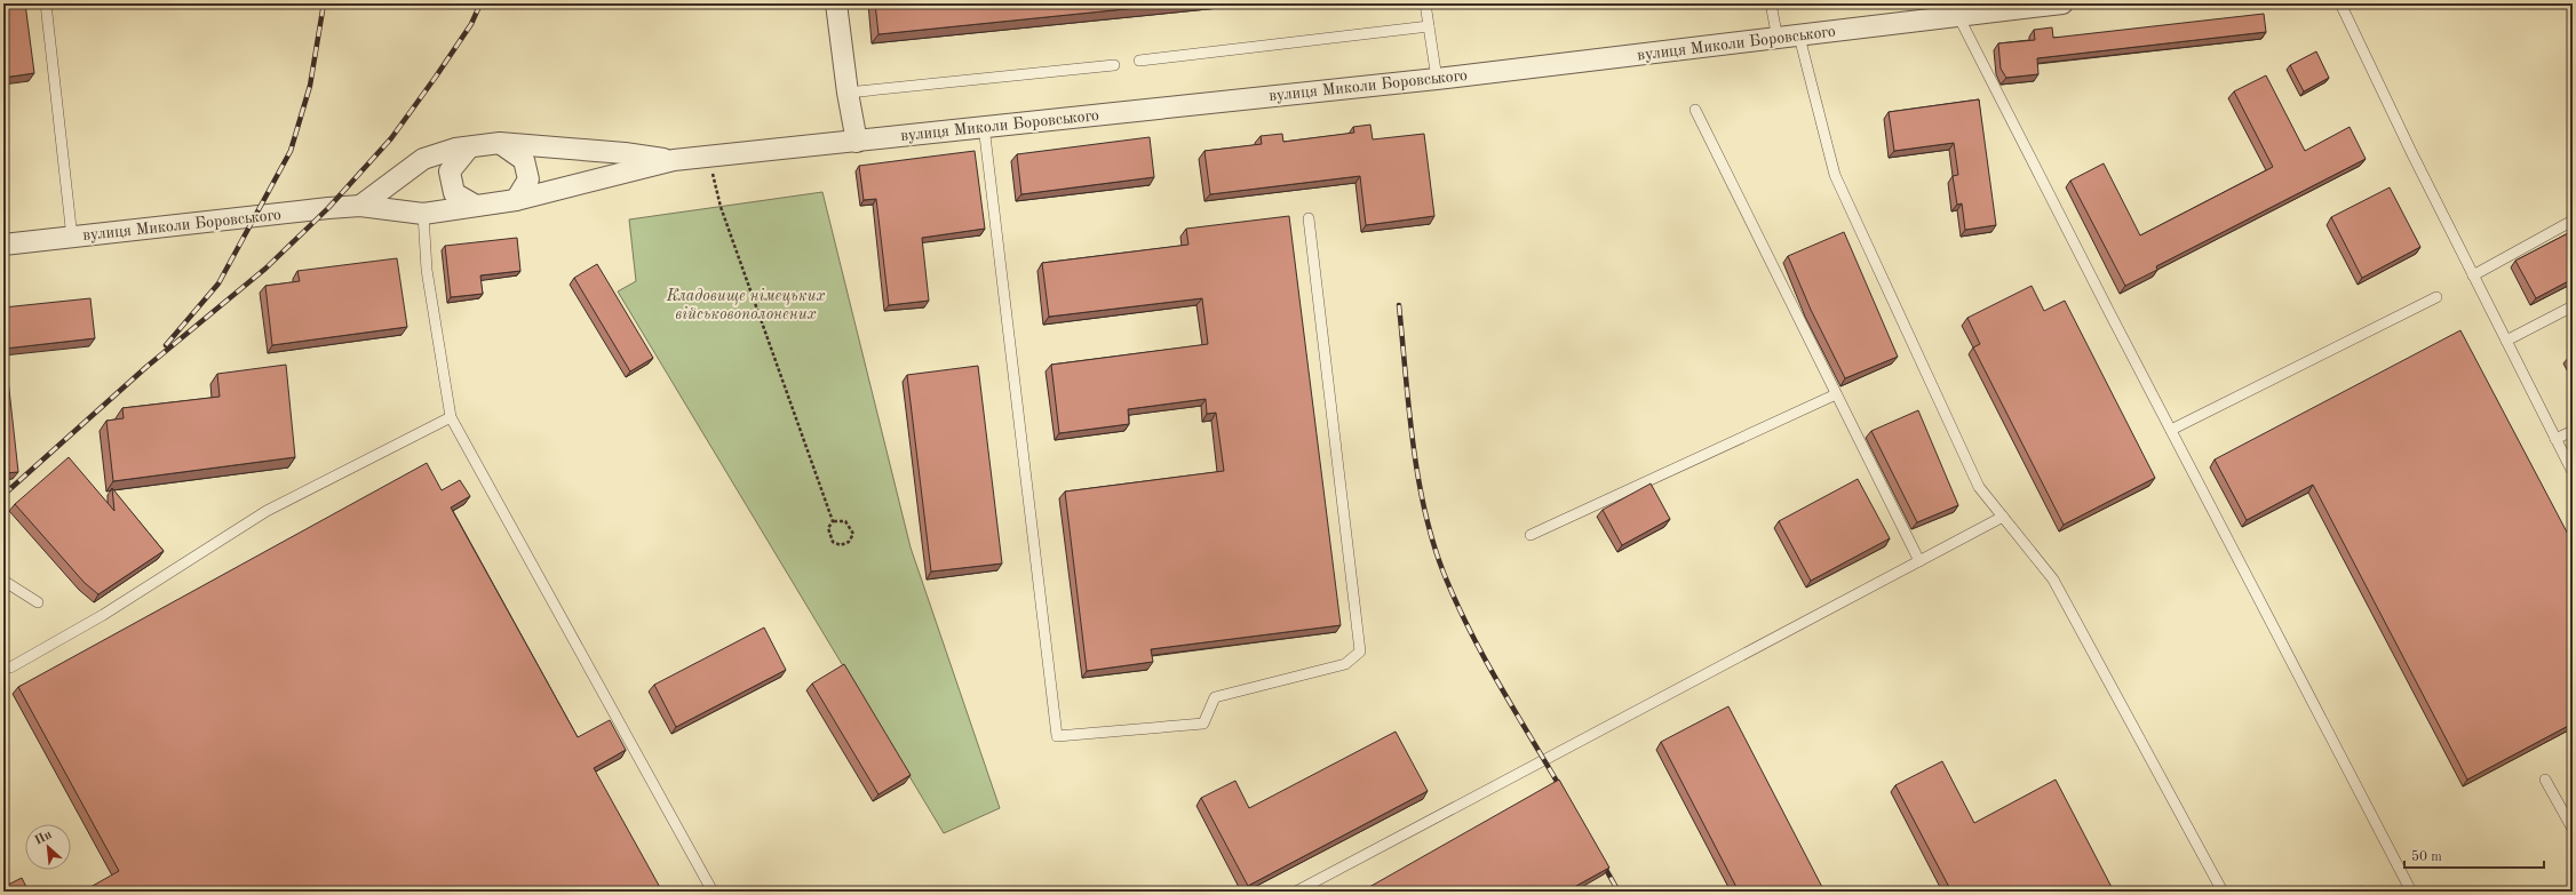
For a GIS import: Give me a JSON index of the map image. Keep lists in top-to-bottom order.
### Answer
{
  "streets": {
    "street": ["вулиця Миколи Боровського"]
  },
  "parks": ["Кладовище німецьких військовополонених"],
  "scale_bar": "50 m",
  "north": "top left"
}
